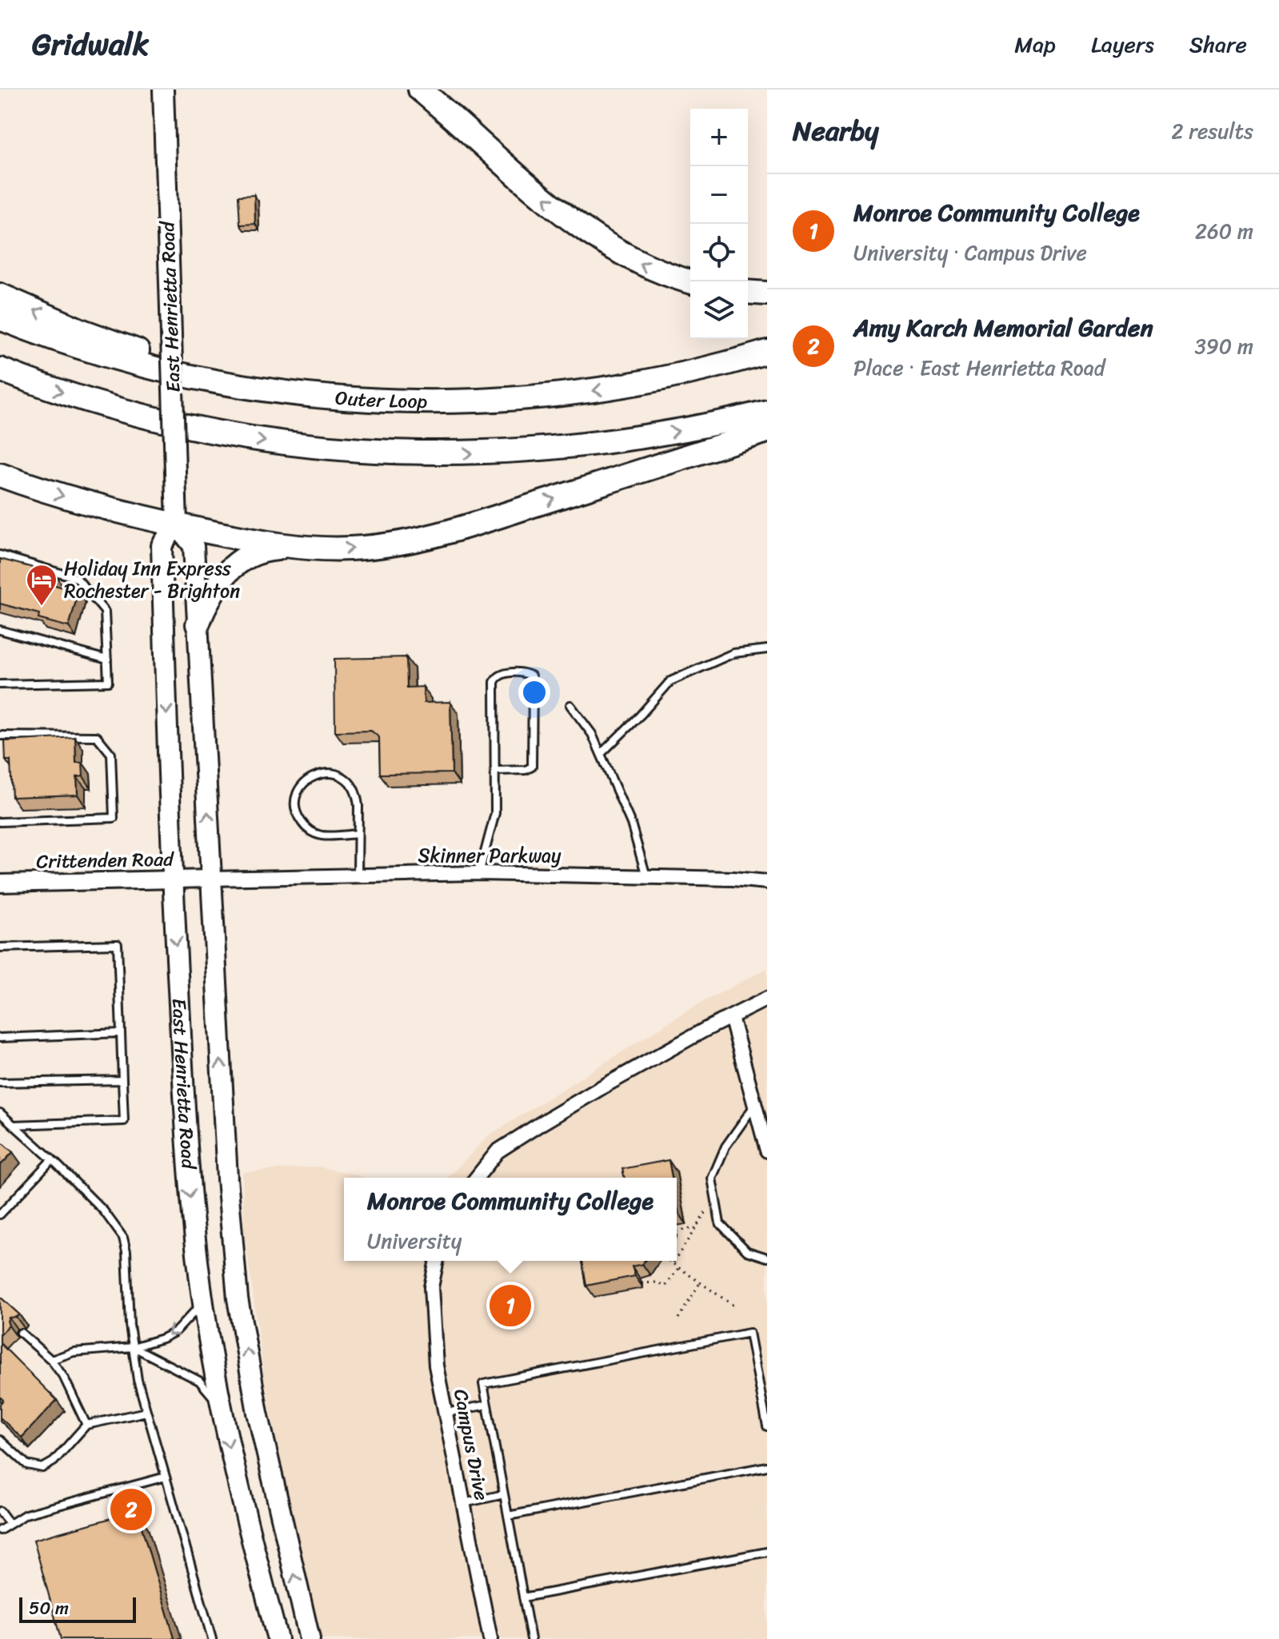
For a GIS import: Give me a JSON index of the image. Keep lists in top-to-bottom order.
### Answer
{
  "streets": {
    "highway": ["Outer Loop"],
    "main road": ["East Henrietta Road"],
    "street": ["Skinner Parkway", "Crittenden Road", "Campus Drive"]
  },
  "crossings": [
    ["East Henrietta Road", "Skinner Parkway"],
    ["East Henrietta Road", "Crittenden Road"],
    ["Skinner Parkway", "Crittenden Road"]
  ],
  "places": {
    "hotel": ["Holiday Inn Express Rochester - Brighton"]
  },
  "scale_bar": "50 m",
  "page": {
    "header": "Gridwalk",
    "nav": ["Map", "Layers", "Share"],
    "heading": ["Nearby", "2 results"],
    "map_buttons": ["+", "−"],
    "list": [
      {
        "mark": "1",
        "name": "Monroe Community College",
        "note": "University · Campus Drive",
        "value": "260 m"
      },
      {
        "mark": "2",
        "name": "Amy Karch Memorial Garden",
        "note": "Place · East Henrietta Road",
        "value": "390 m"
      }
    ],
    "popup": ["Monroe Community College", "University"],
    "pins": ["1", "2"],
    "scale": "50 m"
  }
}
